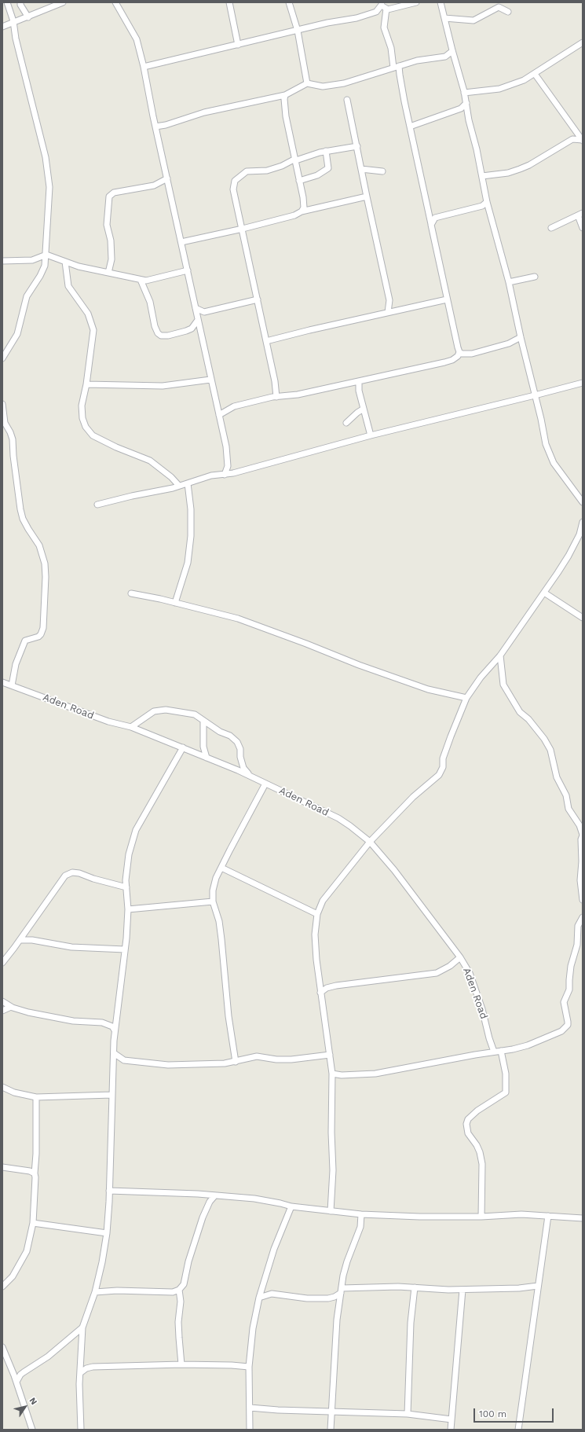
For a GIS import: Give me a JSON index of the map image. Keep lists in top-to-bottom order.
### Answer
{
  "streets": {
    "street": ["Aden Road"]
  },
  "scale_bar": "100 m",
  "north": "top right"
}
